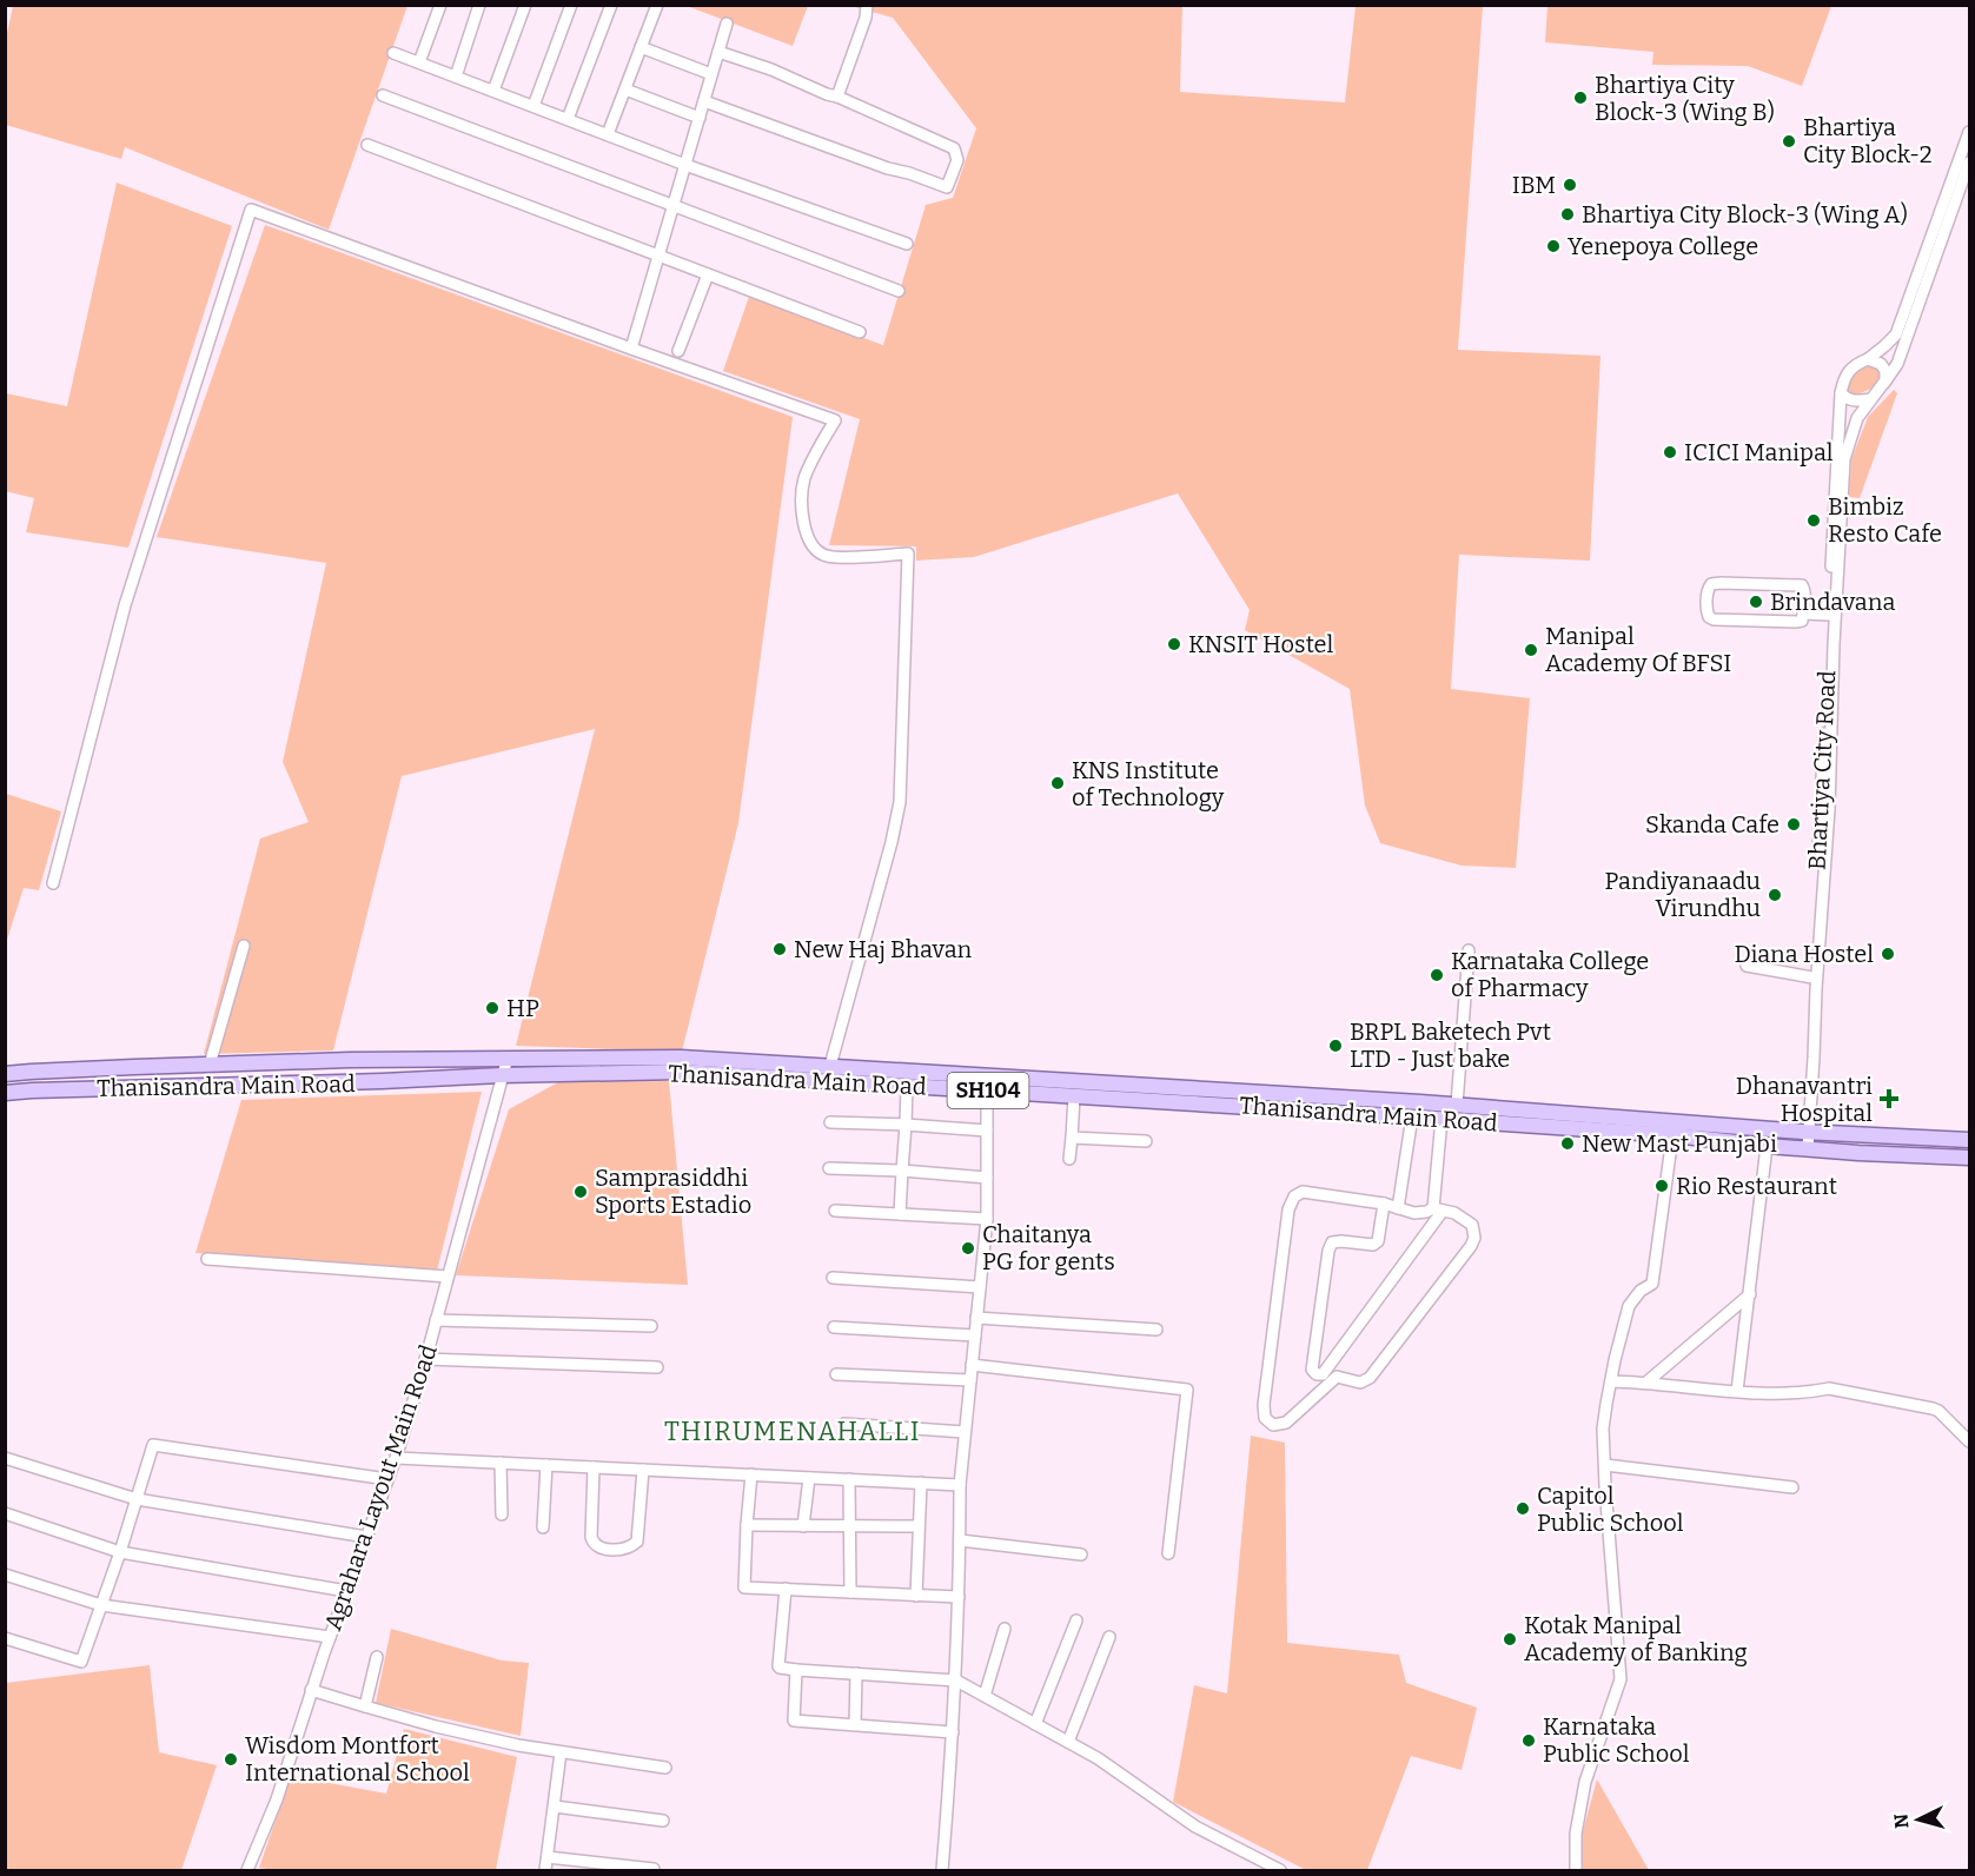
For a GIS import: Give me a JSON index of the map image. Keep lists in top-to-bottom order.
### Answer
{
  "streets": {
    "main road": ["Thanisandra Main Road", "SH104"],
    "street": ["Bhartiya City Road", "Agrahara Layout Main Road"]
  },
  "crossings": [
    ["Bhartiya City Road", "Thanisandra Main Road"],
    ["Thanisandra Main Road", "Agrahara Layout Main Road"]
  ],
  "districts": ["THIRUMENAHALLI"],
  "places": {
    "other": [
      "Bhartiya City Block-3 (Wing B)",
      "Bhartiya City Block-2",
      "IBM",
      "Bhartiya City Block-3 (Wing A)",
      "Yenepoya College",
      "ICICI Manipal",
      "Bimbiz Resto Cafe",
      "Brindavana",
      "KNSIT Hostel",
      "Manipal Academy Of BFSI",
      "KNS Institute of Technology",
      "Skanda Cafe",
      "Pandiyanaadu Virundhu",
      "New Haj Bhavan",
      "Diana Hostel",
      "Karnataka College of Pharmacy",
      "HP",
      "BRPL Baketech Pvt LTD - Just bake",
      "New Mast Punjabi",
      "Rio Restaurant",
      "Samprasiddhi Sports Estadio",
      "Chaitanya PG for gents",
      "Capitol Public School",
      "Kotak Manipal Academy of Banking",
      "Karnataka Public School",
      "Wisdom Montfort International School"
    ],
    "health": ["Dhanavantri Hospital"]
  },
  "north": "left"
}
